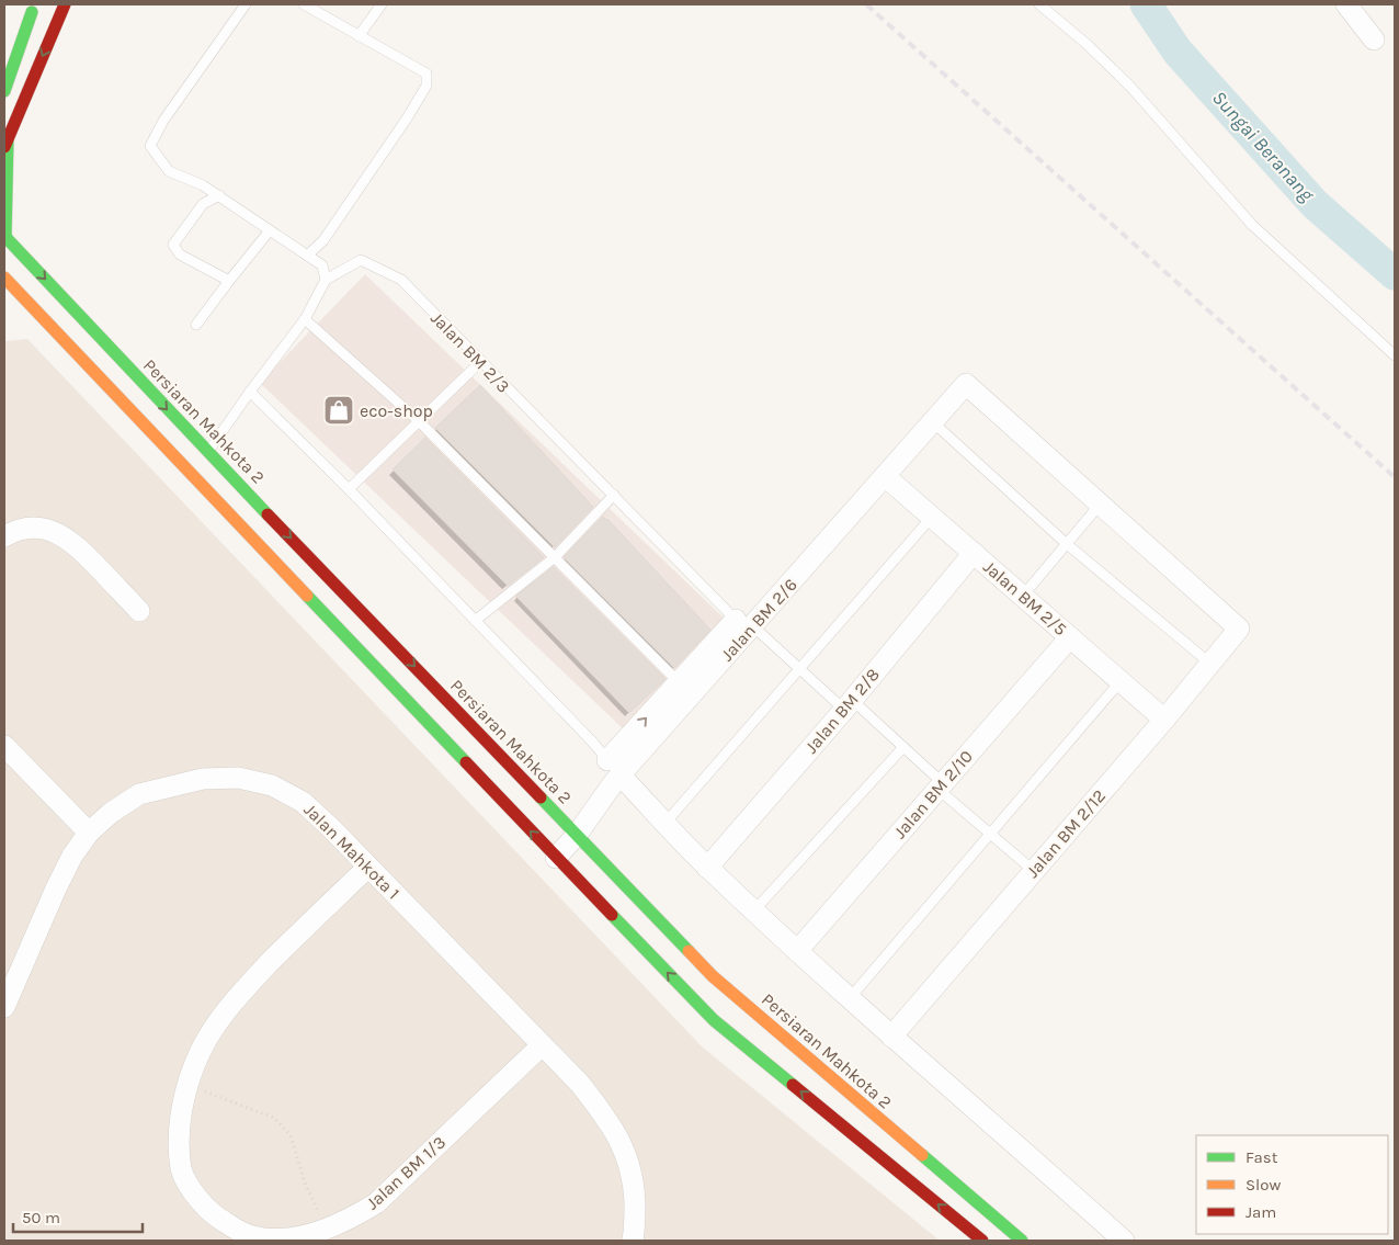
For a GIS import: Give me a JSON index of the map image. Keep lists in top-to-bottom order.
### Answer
{
  "streets": {
    "main road": ["Persiaran Mahkota 2"],
    "street": [
      "Jalan BM 2/5",
      "Jalan BM 2/6",
      "Jalan BM 2/8",
      "Jalan BM 2/10",
      "Jalan BM 2/12",
      "Jalan Mahkota 1",
      "Jalan BM 1/3"
    ],
    "lane": ["Jalan BM 2/3"]
  },
  "crossings": [
    ["Jalan BM 2/3", "Jalan BM 2/6"],
    ["Jalan BM 2/3", "Jalan BM 2/8"],
    ["Jalan BM 2/3", "Jalan BM 2/10"],
    ["Jalan BM 2/3", "Jalan BM 2/12"],
    ["Persiaran Mahkota 2", "Jalan BM 2/6"],
    ["Jalan BM 2/5", "Jalan BM 2/6"],
    ["Jalan BM 2/5", "Jalan BM 2/8"],
    ["Jalan BM 2/5", "Jalan BM 2/10"],
    ["Jalan BM 2/5", "Jalan BM 2/12"],
    ["Jalan BM 2/6", "Jalan BM 2/12"],
    ["Jalan Mahkota 1", "Jalan BM 1/3"]
  ],
  "water": ["Sungai Beranang"],
  "places": {
    "shop": ["eco-shop"]
  },
  "legend": ["Fast", "Slow", "Jam"],
  "scale_bar": "50 m"
}
